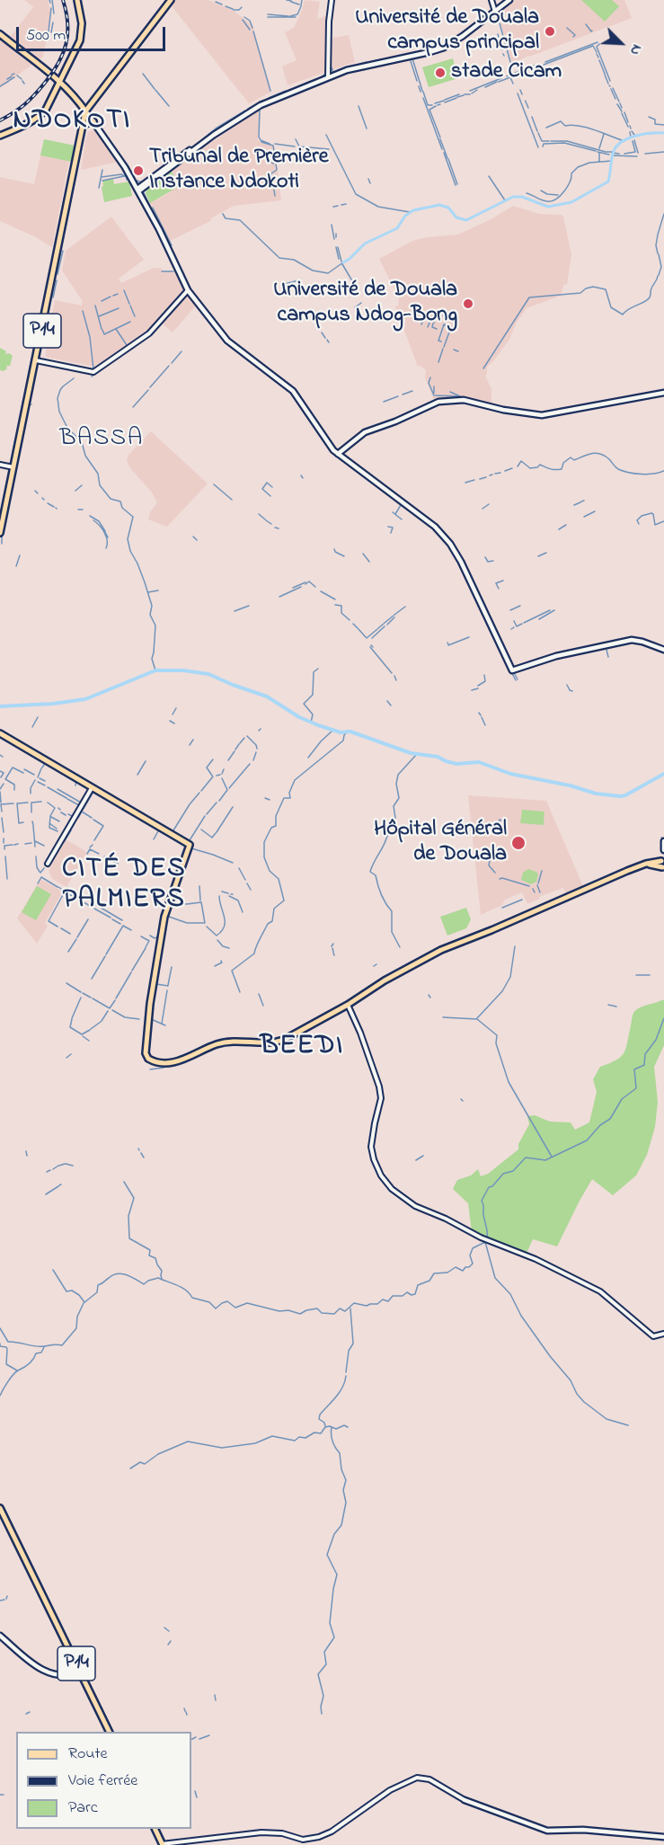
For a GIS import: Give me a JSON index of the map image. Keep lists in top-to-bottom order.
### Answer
{
  "streets": {
    "main road": ["P14"]
  },
  "districts": [
    "NDOKOTI",
    "BASSA",
    "CITÉ DES PALMIERS",
    "BEEDI"
  ],
  "places": [
    "Université de Douala campus principal",
    "stade Cicam",
    "Tribunal de Première Instance Ndokoti",
    "Université de Douala campus Ndog-Bong",
    "Hôpital Général de Douala"
  ],
  "legend": ["Route", "Voie ferrée", "Parc"],
  "scale_bar": "500 m",
  "north": "bottom right"
}
